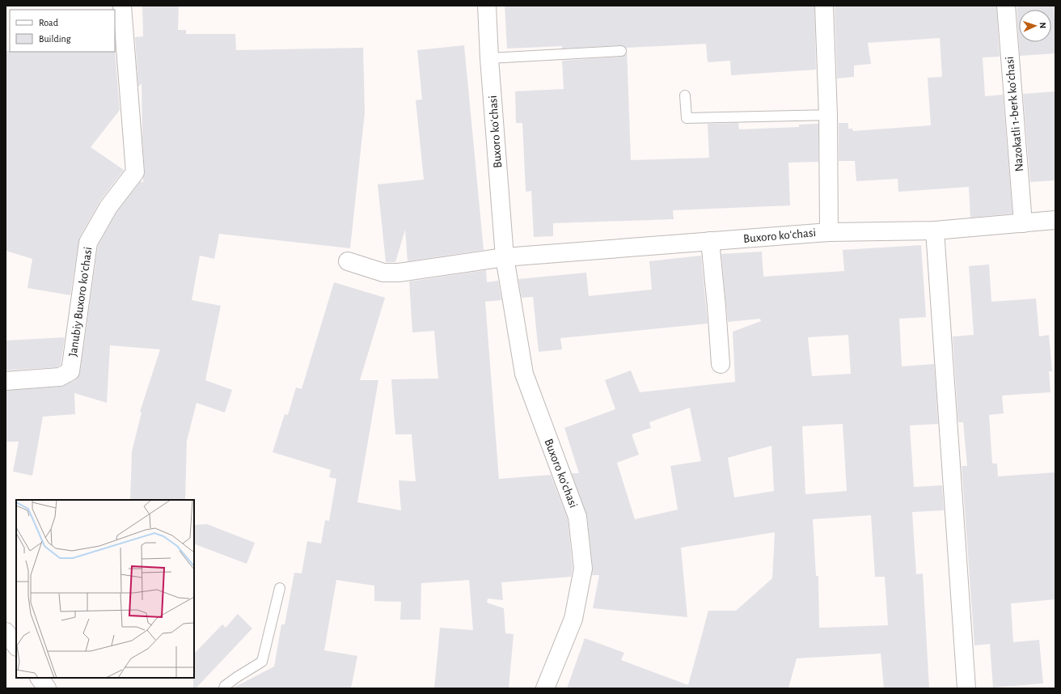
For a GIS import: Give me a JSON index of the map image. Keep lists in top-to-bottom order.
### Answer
{
  "streets": {
    "street": ["Nazokatli 1-berk koʻchasi", "Buxoro koʻchasi", "Janubiy Buxoro koʻchasi"]
  },
  "crossings": [
    ["Nazokatli 1-berk koʻchasi", "Buxoro koʻchasi"]
  ],
  "legend": ["Road", "Building"],
  "north": "right"
}
